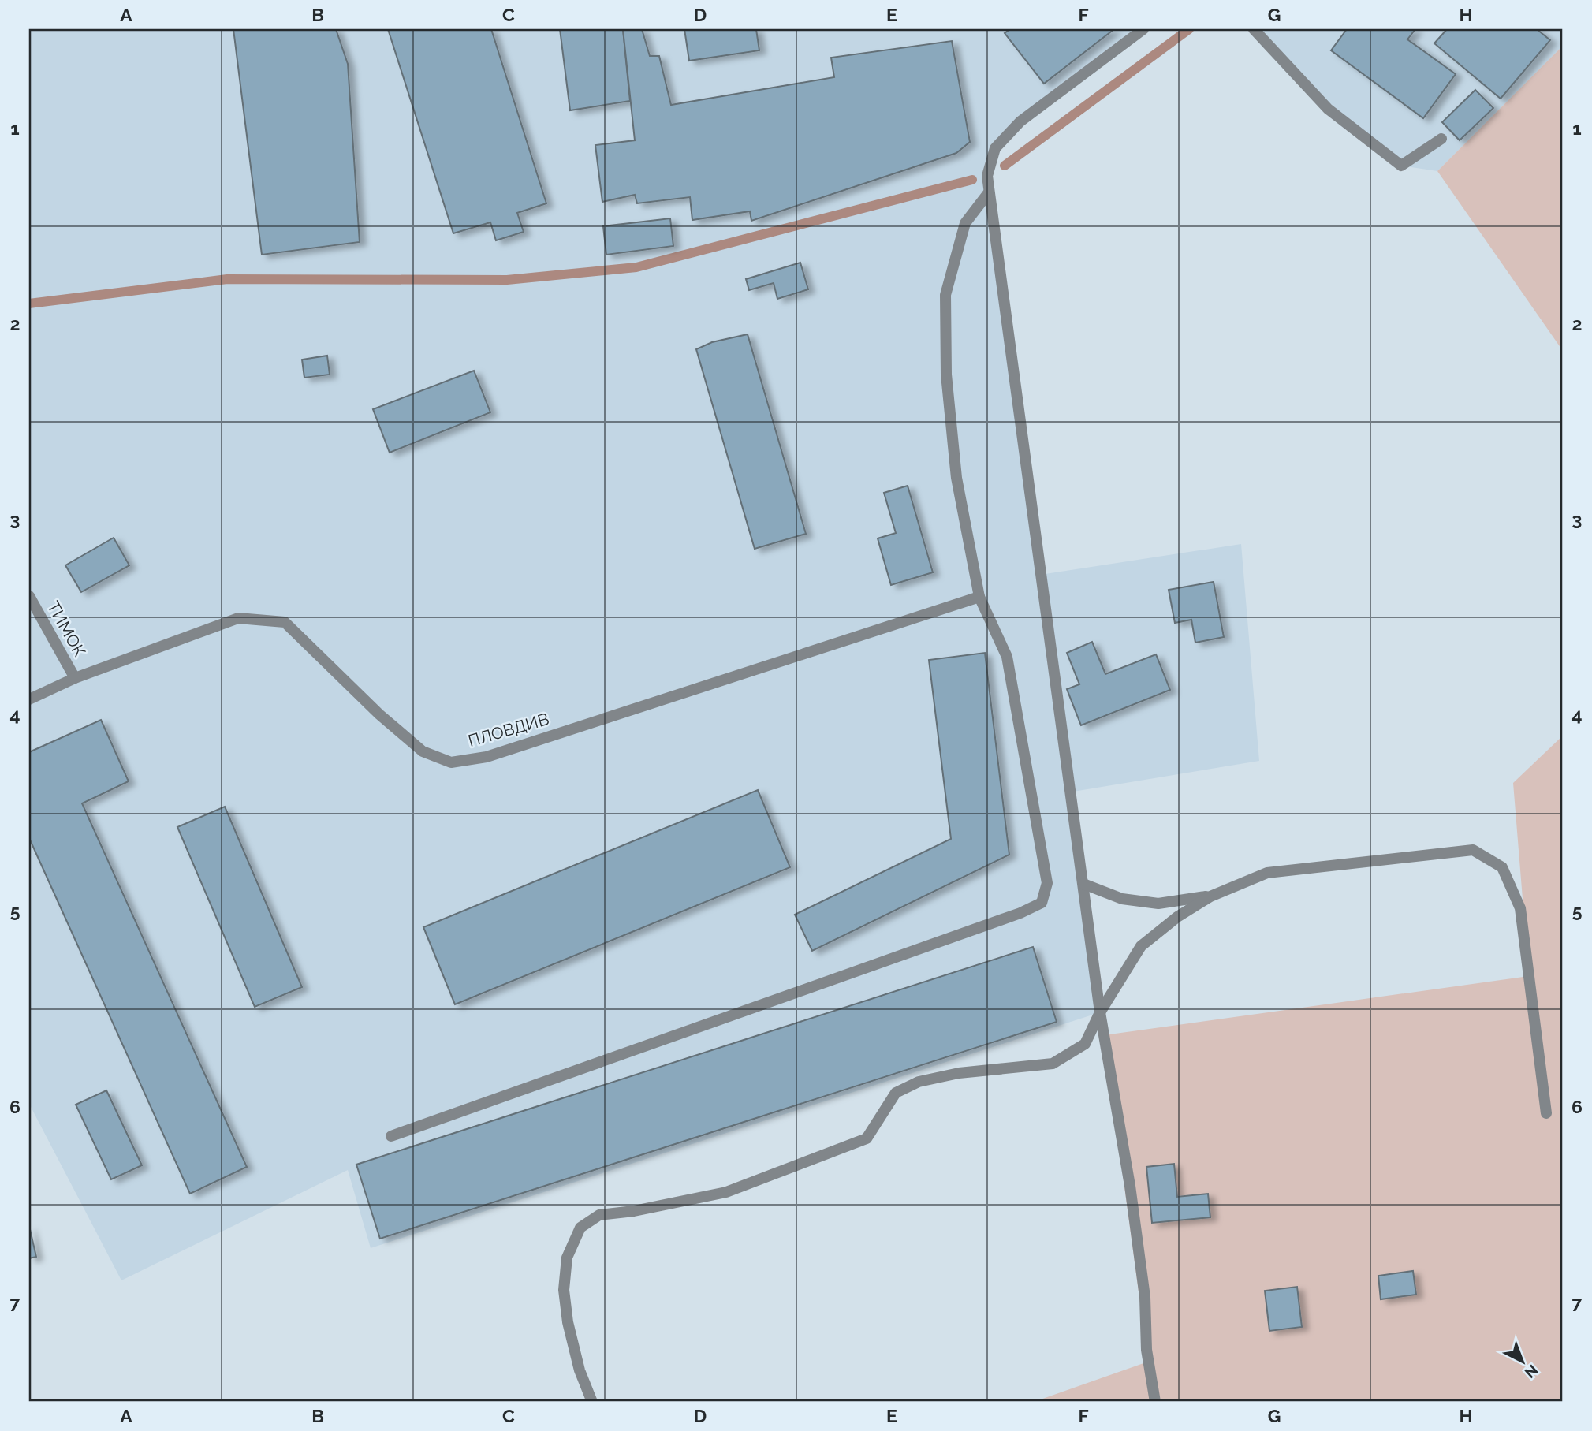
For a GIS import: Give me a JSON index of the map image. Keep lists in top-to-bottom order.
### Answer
{
  "streets": {
    "street": ["ТИМОК", "ПЛОВДИВ"]
  },
  "crossings": [
    ["ТИМОК", "ПЛОВДИВ"]
  ],
  "north": "bottom right",
  "grid": {
    "columns": [
      "A",
      "B",
      "C",
      "D",
      "E",
      "F",
      "G",
      "H"
    ],
    "rows": [
      "1",
      "2",
      "3",
      "4",
      "5",
      "6",
      "7"
    ]
  }
}
